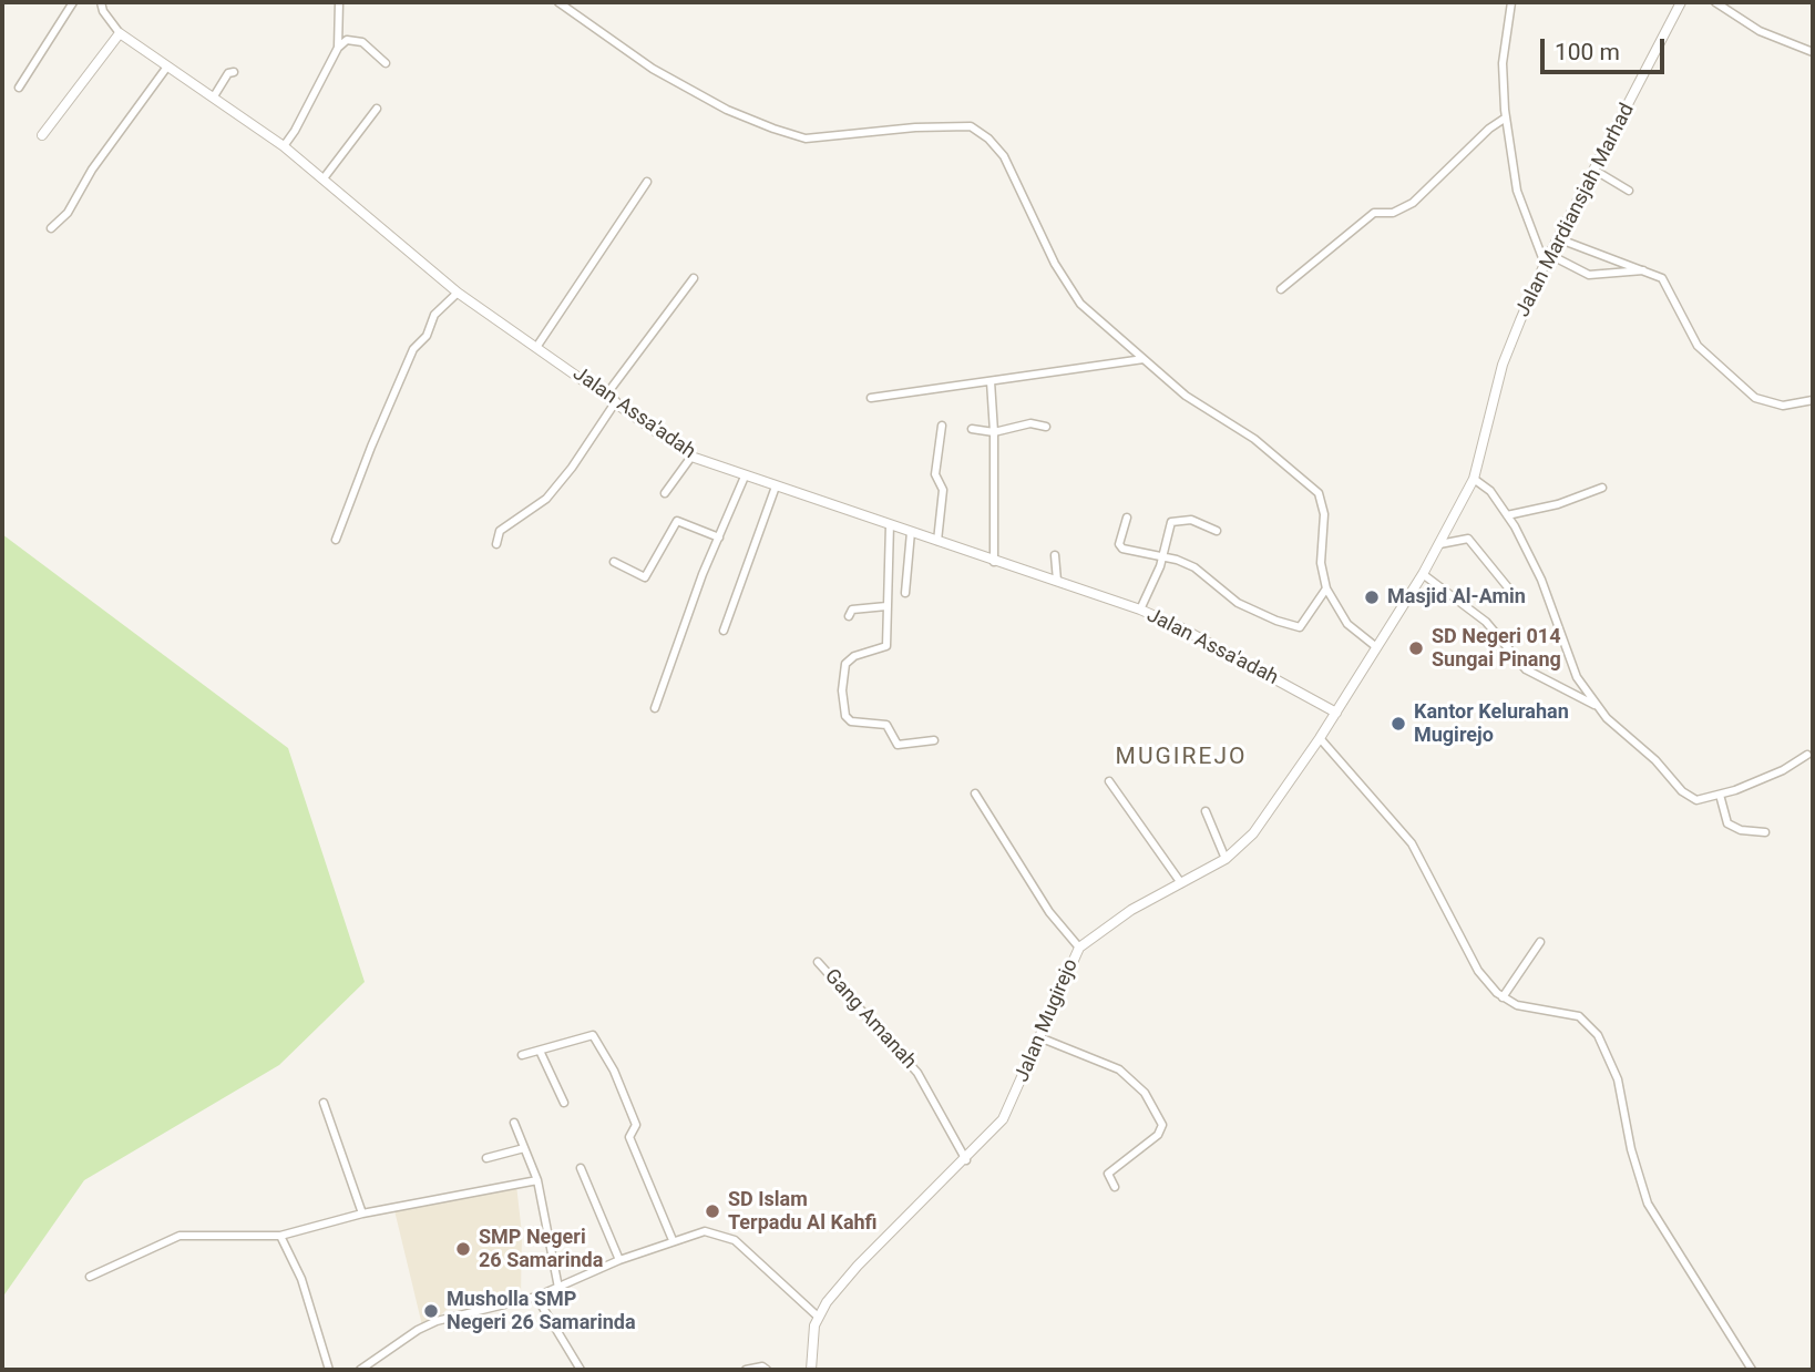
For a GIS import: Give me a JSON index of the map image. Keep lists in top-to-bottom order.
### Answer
{
  "streets": {
    "street": [
      "Jalan Mardiansjah Marhad",
      "Jalan Assa'adah",
      "Gang Amanah",
      "Jalan Mugirejo"
    ]
  },
  "crossings": [
    ["Jalan Mardiansjah Marhad", "Jalan Assa'adah"],
    ["Jalan Mardiansjah Marhad", "Jalan Mugirejo"],
    ["Jalan Assa'adah", "Jalan Mugirejo"],
    ["Gang Amanah", "Jalan Mugirejo"]
  ],
  "districts": ["MUGIREJO"],
  "places": [
    "Masjid Al-Amin",
    "SD Negeri 014 Sungai Pinang",
    "Kantor Kelurahan Mugirejo",
    "SD Islam Terpadu Al Kahfi",
    "SMP Negeri 26 Samarinda",
    "Musholla SMP Negeri 26 Samarinda"
  ],
  "scale_bar": "100 m"
}
